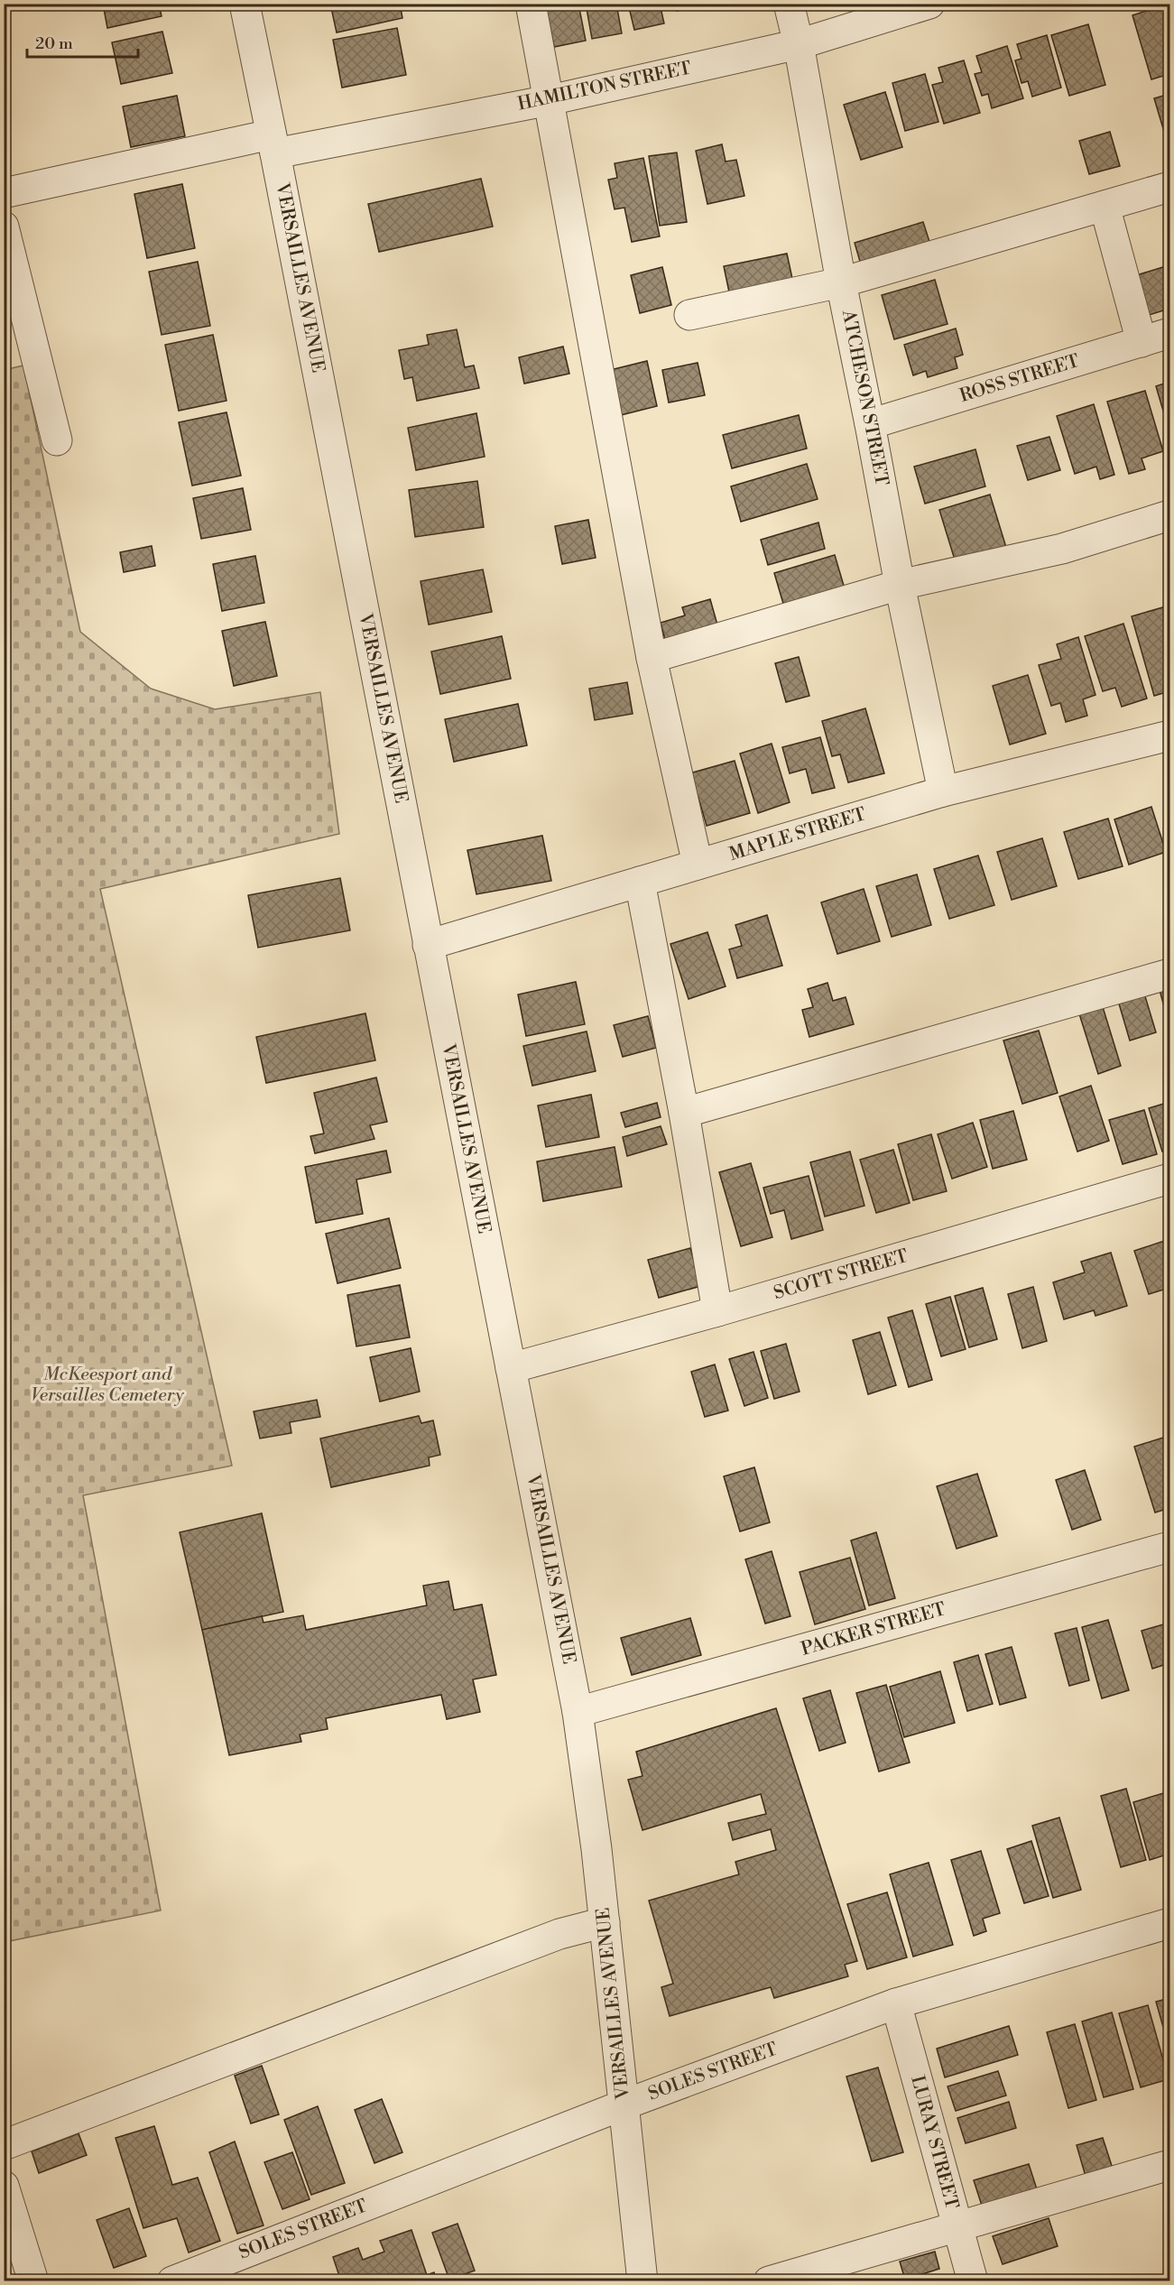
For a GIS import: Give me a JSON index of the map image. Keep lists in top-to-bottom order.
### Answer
{
  "streets": {
    "street": [
      "HAMILTON STREET",
      "VERSAILLES AVENUE",
      "ROSS STREET",
      "ATCHESON STREET",
      "MAPLE STREET",
      "SCOTT STREET",
      "PACKER STREET",
      "SOLES STREET",
      "LURAY STREET"
    ]
  },
  "crossings": [
    ["HAMILTON STREET", "VERSAILLES AVENUE"],
    ["HAMILTON STREET", "ATCHESON STREET"],
    ["VERSAILLES AVENUE", "MAPLE STREET"],
    ["VERSAILLES AVENUE", "SCOTT STREET"],
    ["VERSAILLES AVENUE", "PACKER STREET"],
    ["VERSAILLES AVENUE", "SOLES STREET"],
    ["ROSS STREET", "ATCHESON STREET"],
    ["ATCHESON STREET", "MAPLE STREET"],
    ["SOLES STREET", "LURAY STREET"]
  ],
  "parks": ["McKeesport and Versailles Cemetery"],
  "scale_bar": "20 m"
}
